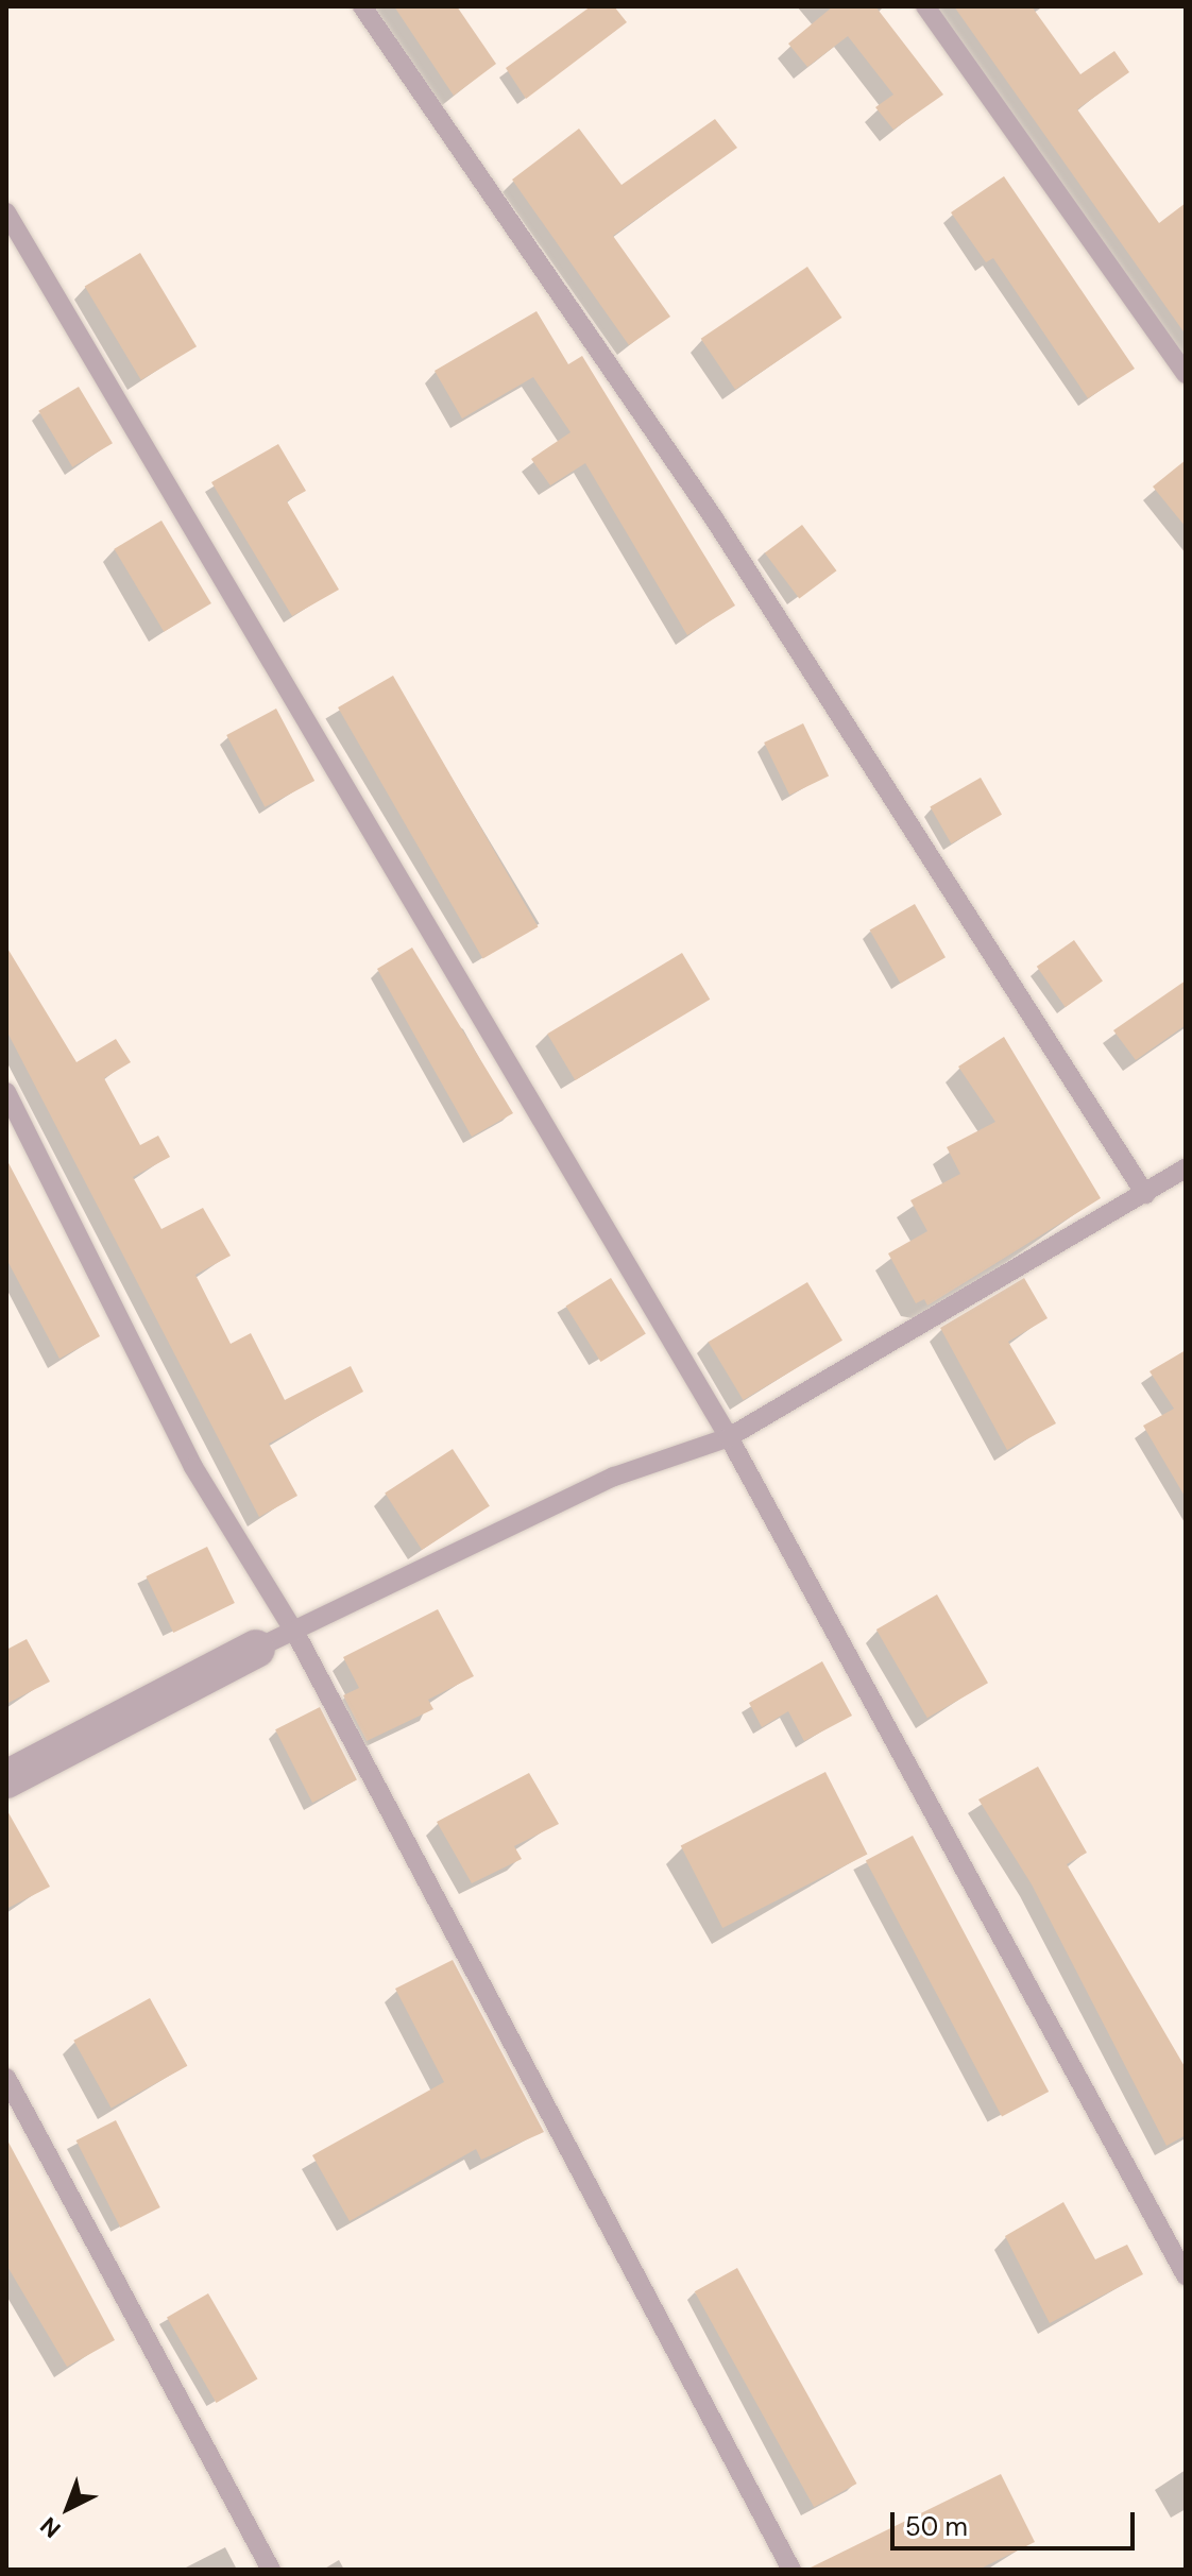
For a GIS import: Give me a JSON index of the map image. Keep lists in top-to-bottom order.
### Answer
{
  "scale_bar": "50 m",
  "north": "bottom left"
}
